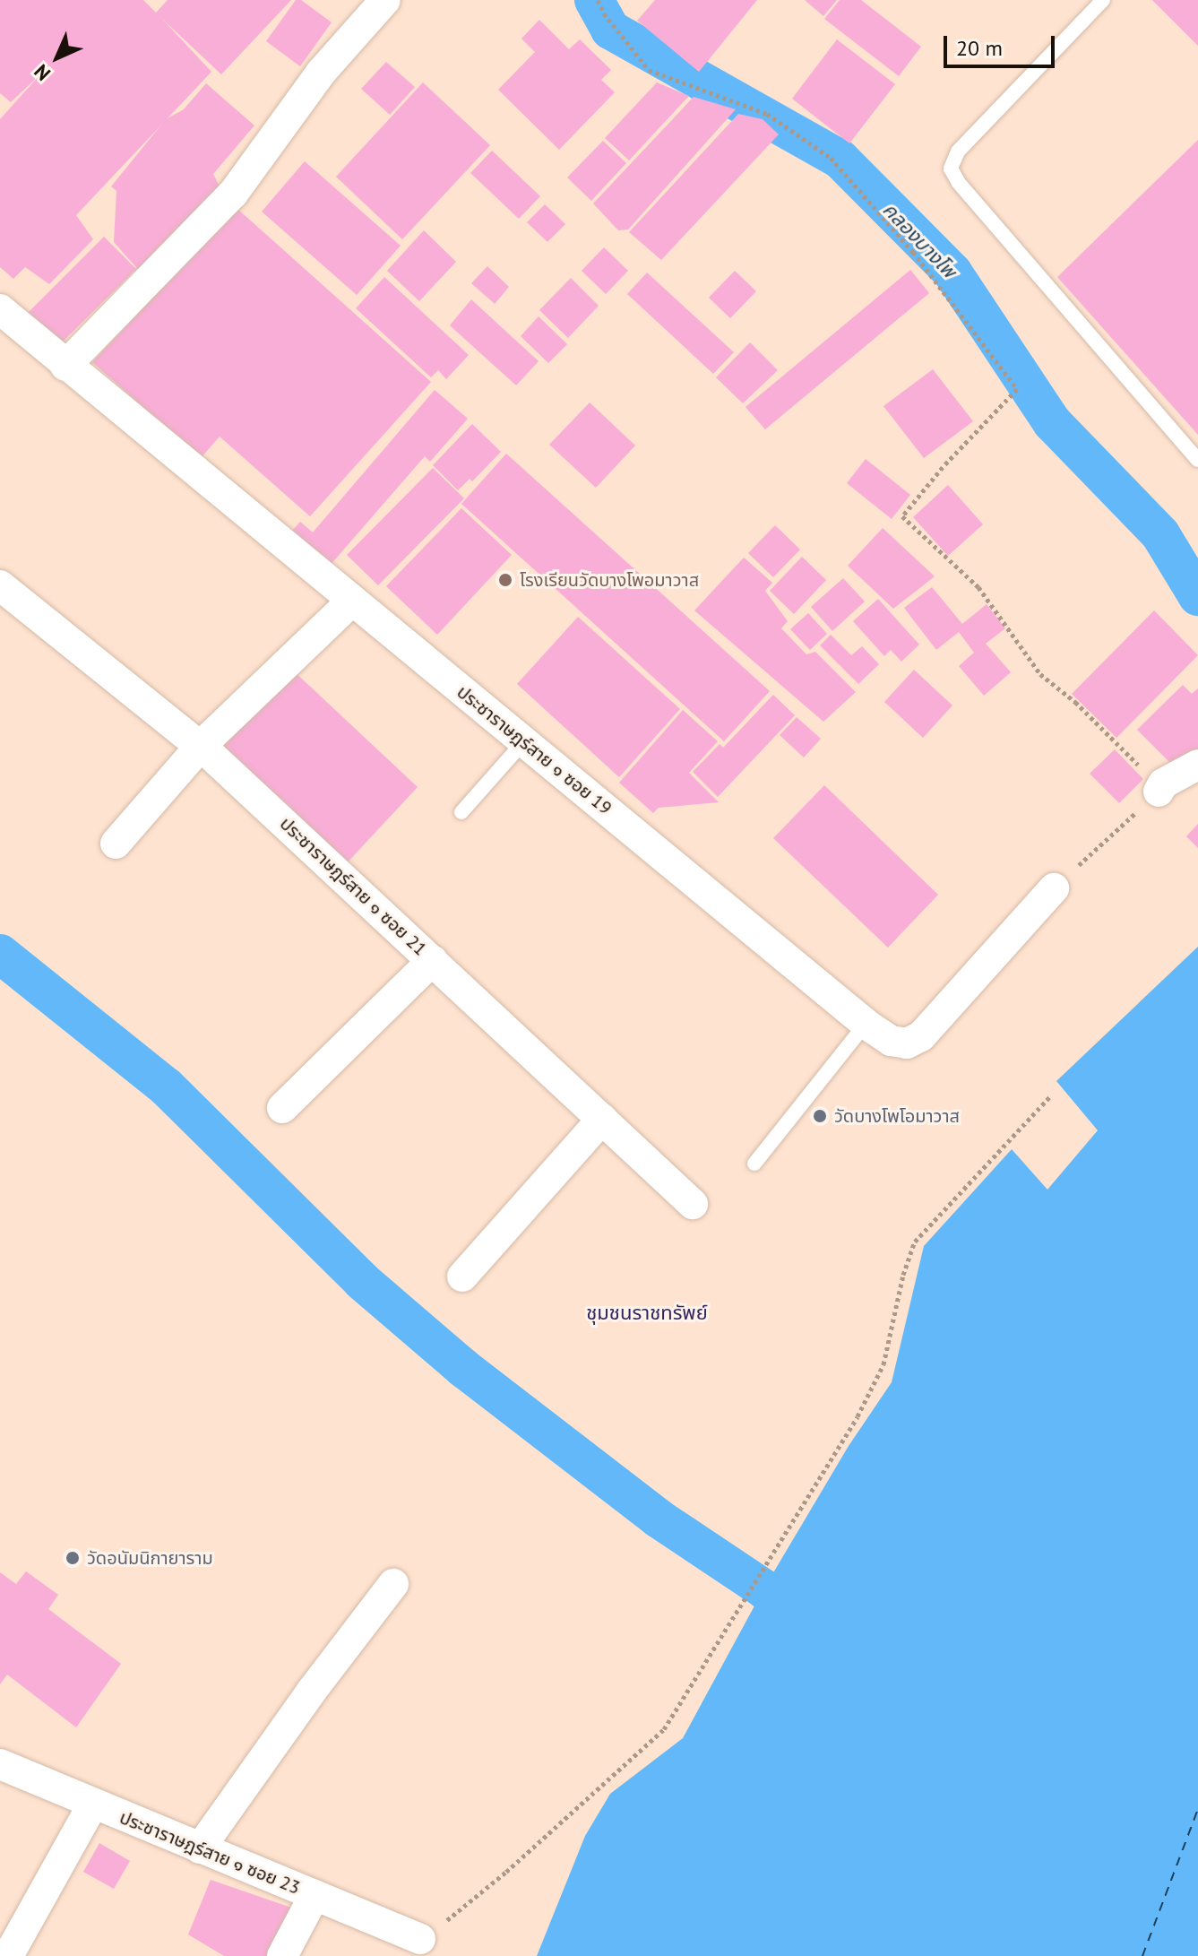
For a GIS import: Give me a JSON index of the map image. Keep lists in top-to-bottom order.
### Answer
{
  "streets": {
    "street": ["ประชาราษฎร์สาย ๑ ซอย 19", "ประชาราษฎร์สาย ๑ ซอย 21", "ประชาราษฎร์สาย ๑ ซอย 23"]
  },
  "districts": ["ชุมชนราชทรัพย์"],
  "water": ["คลองบางโพ"],
  "places": ["โรงเรียนวัดบางโพอมาวาส", "วัดบางโพโอมาวาส", "วัดอนัมนิกายาราม"],
  "scale_bar": "20 m",
  "north": "bottom left"
}
